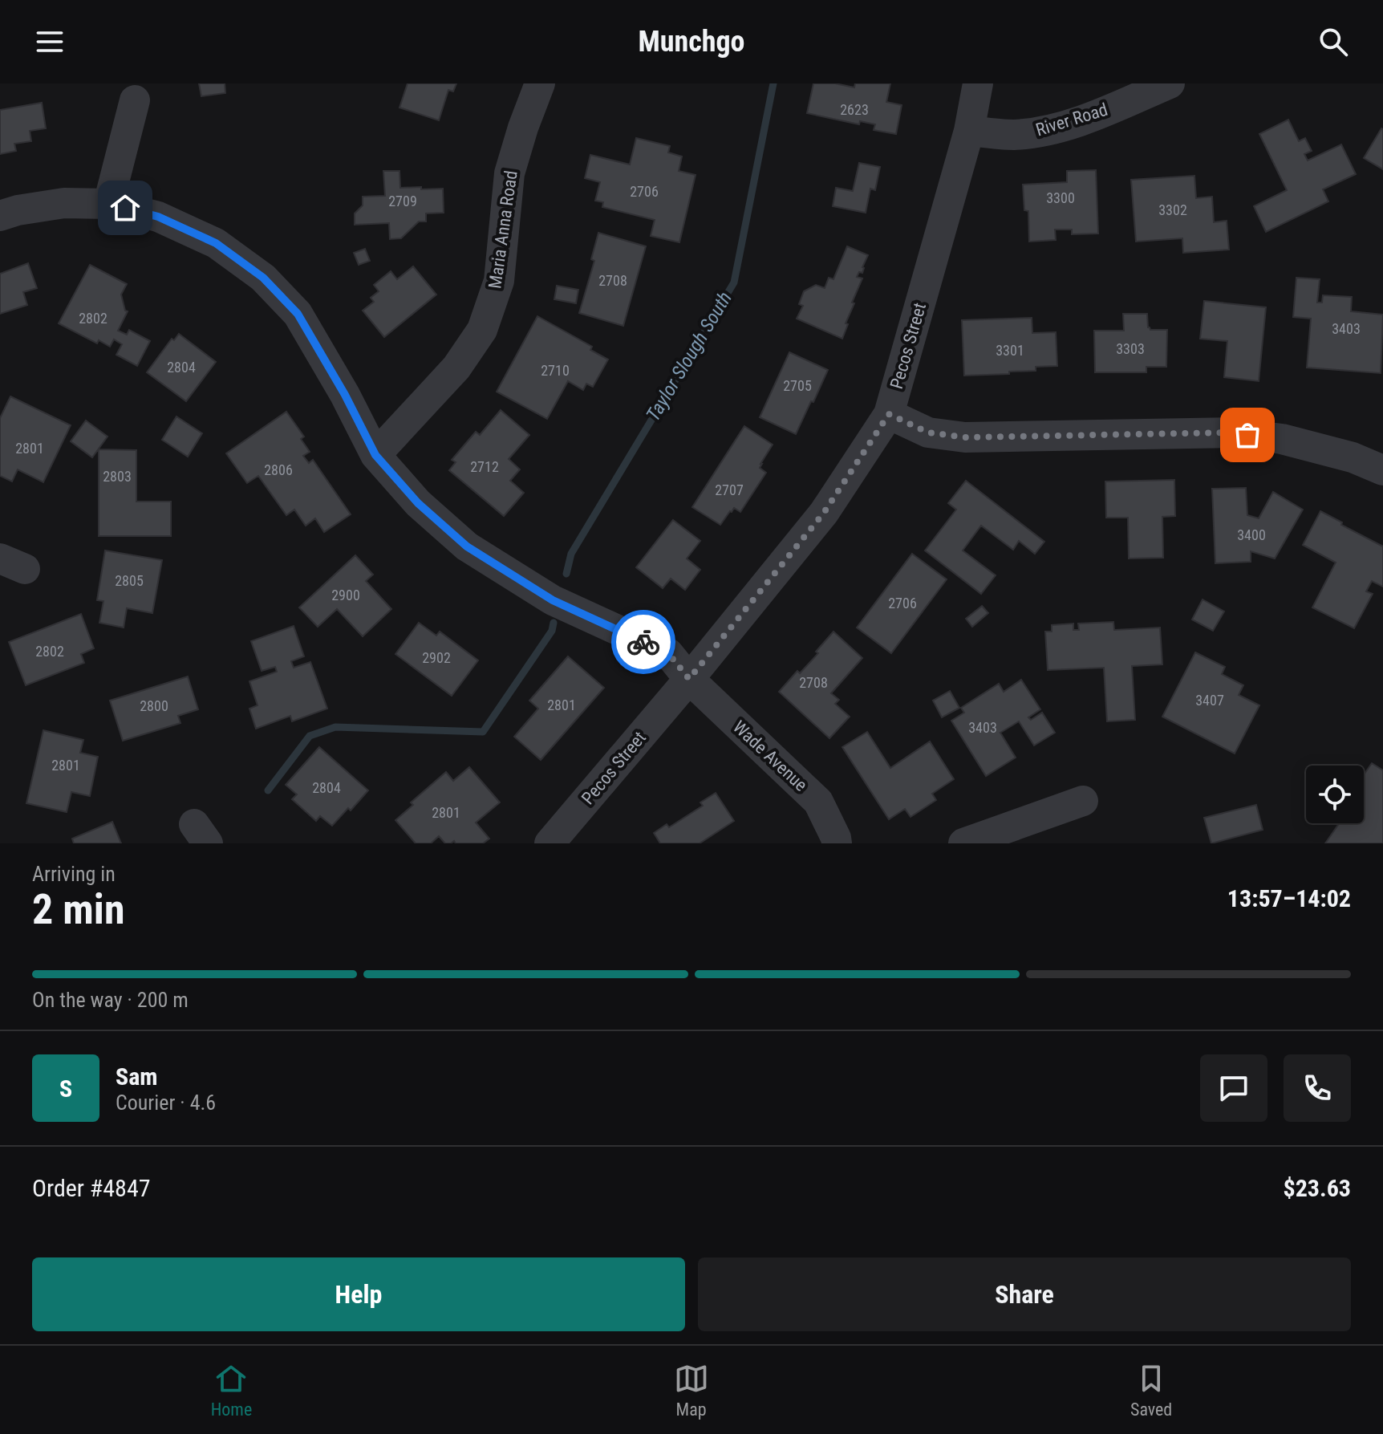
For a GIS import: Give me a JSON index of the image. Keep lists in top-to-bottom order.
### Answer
{
  "streets": {
    "street": [
      "River Road",
      "Maria Anna Road",
      "Pecos Street",
      "Wade Avenue"
    ]
  },
  "crossings": [
    ["River Road", "Pecos Street"],
    ["Maria Anna Road", "Wade Avenue"],
    ["Pecos Street", "Wade Avenue"]
  ],
  "water": ["Taylor Slough South"],
  "house_numbers": [
    "2623",
    "2706",
    "3300",
    "2709",
    "3302",
    "2708",
    "2802",
    "3403",
    "3303",
    "3301",
    "2804",
    "2710",
    "2705",
    "2801",
    "2712",
    "2806",
    "2803",
    "2707",
    "3400",
    "2805",
    "2900",
    "2706",
    "2802",
    "2902",
    "2708",
    "3407",
    "2801",
    "2800",
    "3403",
    "2801",
    "2804",
    "2801"
  ],
  "page": {
    "header": "Munchgo",
    "heading": ["2 min", "Arriving in", "13:57–14:02"],
    "panel": [
      "Sam",
      "Courier · 4.6",
      "Order #4847",
      "$23.63"
    ],
    "bar": "On the way · 200 m",
    "round": "S",
    "buttons": ["Help", "Share"],
    "tabs": ["Home", "Map", "Saved"]
  }
}
